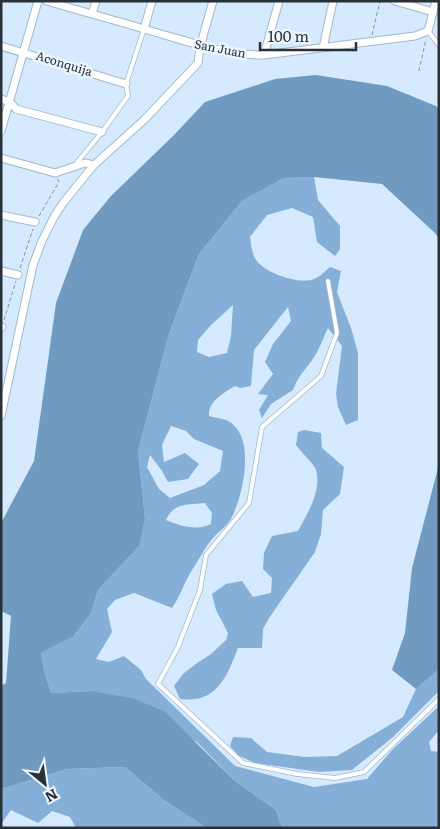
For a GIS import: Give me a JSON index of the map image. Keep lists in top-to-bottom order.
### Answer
{
  "streets": {
    "street": ["San Juan", "Aconquija"]
  },
  "scale_bar": "100 m",
  "north": "bottom right"
}
